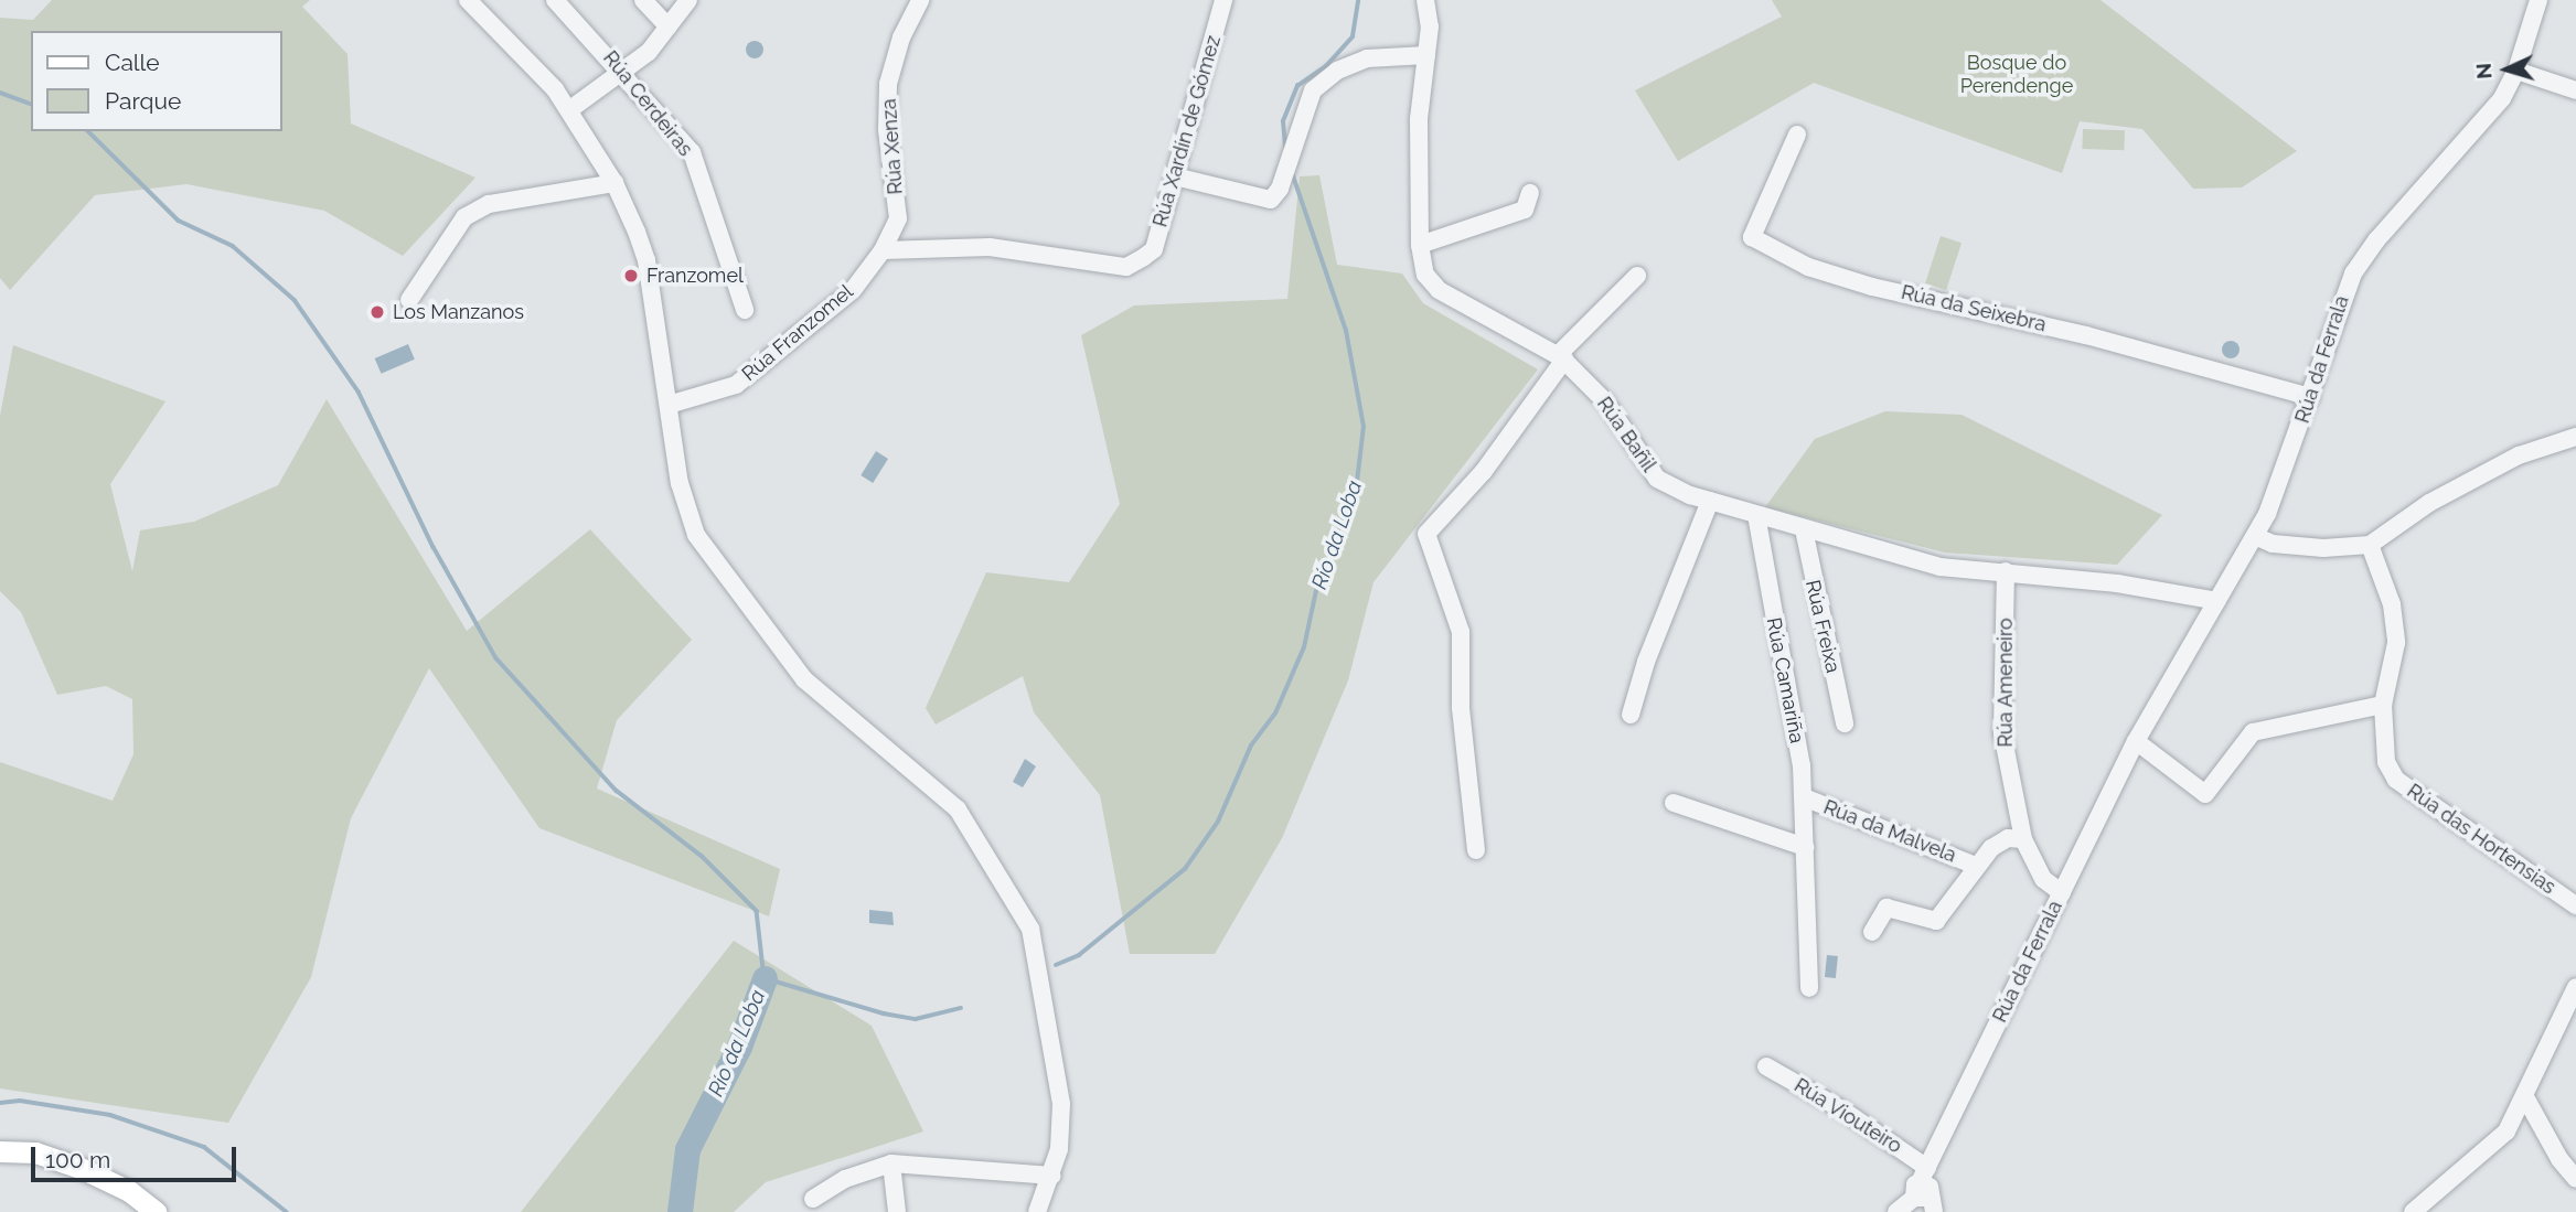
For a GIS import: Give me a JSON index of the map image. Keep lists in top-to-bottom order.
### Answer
{
  "streets": {
    "street": [
      "Rúa Cerdeiras",
      "Rúa Xardín de Gómez",
      "Rúa Xenza",
      "Rúa da Seixebra",
      "Rúa Franzomel",
      "Rúa da Ferrala",
      "Rúa Bañil",
      "Rúa Freixa",
      "Rúa Camariña",
      "Rúa Ameneiro",
      "Rúa da Malvela",
      "Rúa das Hortensias",
      "Rúa Viouteiro"
    ]
  },
  "crossings": [
    ["Rúa Xardín de Gómez", "Rúa Xenza"],
    ["Rúa Xardín de Gómez", "Rúa Franzomel"],
    ["Rúa Xenza", "Rúa Franzomel"],
    ["Rúa da Seixebra", "Rúa da Ferrala"],
    ["Rúa da Ferrala", "Rúa Bañil"],
    ["Rúa da Ferrala", "Rúa Viouteiro"],
    ["Rúa Bañil", "Rúa Freixa"],
    ["Rúa Bañil", "Rúa Camariña"],
    ["Rúa Bañil", "Rúa Ameneiro"],
    ["Rúa Camariña", "Rúa da Malvela"],
    ["Rúa Ameneiro", "Rúa da Malvela"]
  ],
  "water": ["Río da Loba"],
  "parks": ["Bosque do Perendenge"],
  "places": ["Franzomel", "Los Manzanos"],
  "legend": ["Calle", "Parque"],
  "scale_bar": "100 m",
  "north": "left"
}
